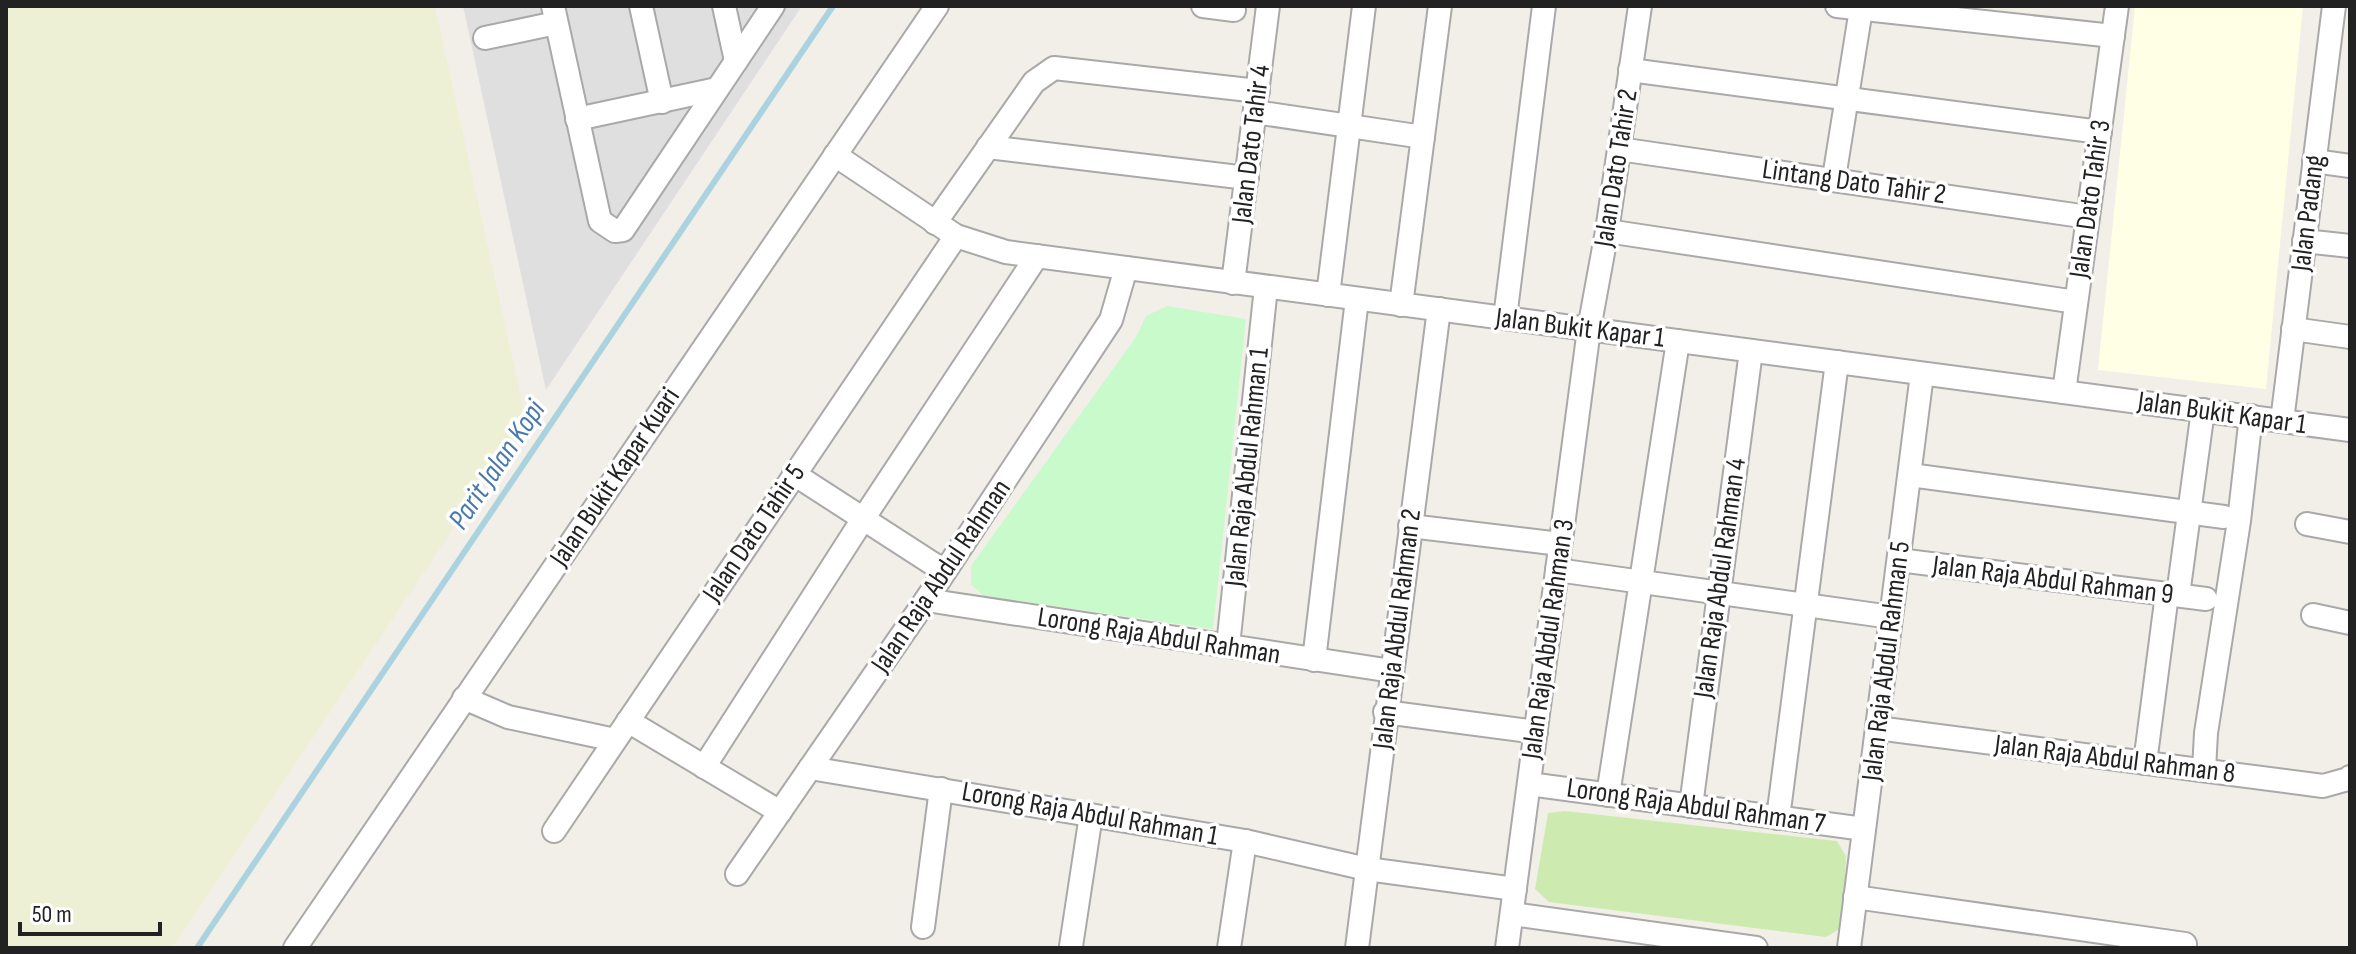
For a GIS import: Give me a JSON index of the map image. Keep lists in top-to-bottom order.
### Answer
{
  "streets": {
    "street": [
      "Jalan Dato Tahir 4",
      "Jalan Dato Tahir 2",
      "Lintang Dato Tahir 2",
      "Jalan Dato Tahir 3",
      "Jalan Padang",
      "Jalan Bukit Kapar 1",
      "Jalan Raja Abdul Rahman 1",
      "Jalan Bukit Kapar Kuari",
      "Jalan Dato Tahir 5",
      "Jalan Raja Abdul Rahman",
      "Jalan Raja Abdul Rahman 4",
      "Jalan Raja Abdul Rahman 9",
      "Jalan Raja Abdul Rahman 2",
      "Lorong Raja Abdul Rahman",
      "Jalan Raja Abdul Rahman 3",
      "Jalan Raja Abdul Rahman 5",
      "Jalan Raja Abdul Rahman 8",
      "Lorong Raja Abdul Rahman 7",
      "Lorong Raja Abdul Rahman 1"
    ]
  },
  "crossings": [
    ["Jalan Dato Tahir 4", "Jalan Bukit Kapar 1"],
    ["Jalan Dato Tahir 2", "Lintang Dato Tahir 2"],
    ["Jalan Dato Tahir 2", "Jalan Bukit Kapar 1"],
    ["Jalan Dato Tahir 2", "Jalan Raja Abdul Rahman 3"],
    ["Lintang Dato Tahir 2", "Jalan Dato Tahir 3"],
    ["Jalan Dato Tahir 3", "Jalan Bukit Kapar 1"],
    ["Jalan Padang", "Jalan Bukit Kapar 1"],
    ["Jalan Bukit Kapar 1", "Jalan Raja Abdul Rahman 1"],
    ["Jalan Bukit Kapar 1", "Jalan Bukit Kapar Kuari"],
    ["Jalan Bukit Kapar 1", "Jalan Dato Tahir 5"],
    ["Jalan Bukit Kapar 1", "Jalan Raja Abdul Rahman"],
    ["Jalan Bukit Kapar 1", "Jalan Raja Abdul Rahman 4"],
    ["Jalan Bukit Kapar 1", "Jalan Raja Abdul Rahman 2"],
    ["Jalan Bukit Kapar 1", "Jalan Raja Abdul Rahman 3"],
    ["Jalan Bukit Kapar 1", "Jalan Raja Abdul Rahman 5"],
    ["Jalan Raja Abdul Rahman 1", "Lorong Raja Abdul Rahman"],
    ["Jalan Raja Abdul Rahman", "Lorong Raja Abdul Rahman"],
    ["Jalan Raja Abdul Rahman", "Lorong Raja Abdul Rahman 1"],
    ["Jalan Raja Abdul Rahman 4", "Lorong Raja Abdul Rahman 7"],
    ["Jalan Raja Abdul Rahman 9", "Jalan Raja Abdul Rahman 5"],
    ["Jalan Raja Abdul Rahman 2", "Lorong Raja Abdul Rahman"],
    ["Jalan Raja Abdul Rahman 2", "Lorong Raja Abdul Rahman 1"],
    ["Jalan Raja Abdul Rahman 3", "Lorong Raja Abdul Rahman 7"],
    ["Jalan Raja Abdul Rahman 3", "Lorong Raja Abdul Rahman 1"],
    ["Jalan Raja Abdul Rahman 5", "Jalan Raja Abdul Rahman 8"],
    ["Jalan Raja Abdul Rahman 5", "Lorong Raja Abdul Rahman 7"]
  ],
  "water": ["Parit Jalan Kopi"],
  "scale_bar": "50 m"
}
